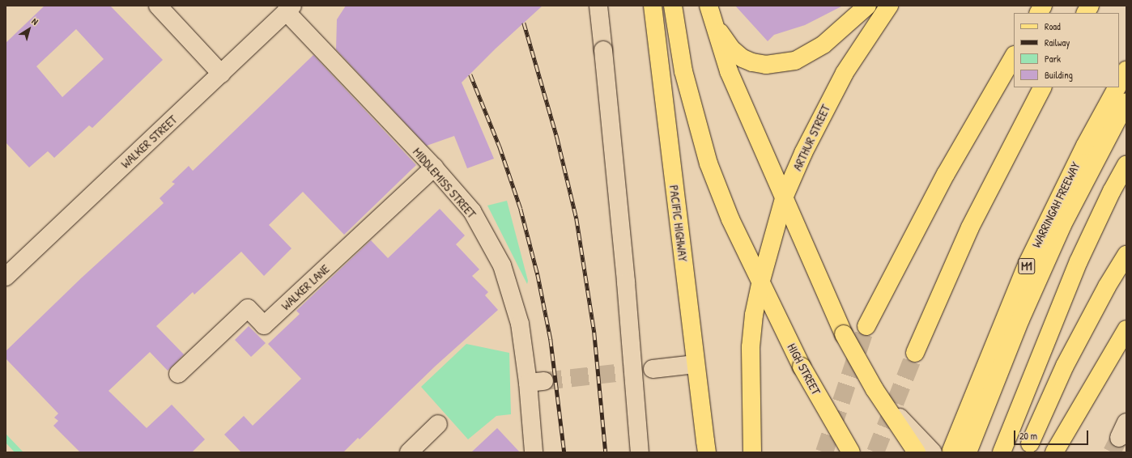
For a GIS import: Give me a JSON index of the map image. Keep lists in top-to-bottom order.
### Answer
{
  "streets": {
    "main road": [
      "ARTHUR STREET",
      "WARRINGAH FREEWAY",
      "PACIFIC HIGHWAY",
      "M1",
      "HIGH STREET"
    ],
    "street": ["WALKER STREET", "MIDDLEMISS STREET", "WALKER LANE"]
  },
  "crossings": [
    ["ARTHUR STREET", "HIGH STREET"],
    ["WALKER STREET", "MIDDLEMISS STREET"],
    ["MIDDLEMISS STREET", "WALKER LANE"]
  ],
  "legend": [
    "Road",
    "Railway",
    "Park",
    "Building"
  ],
  "scale_bar": "20 m",
  "north": "top right"
}
